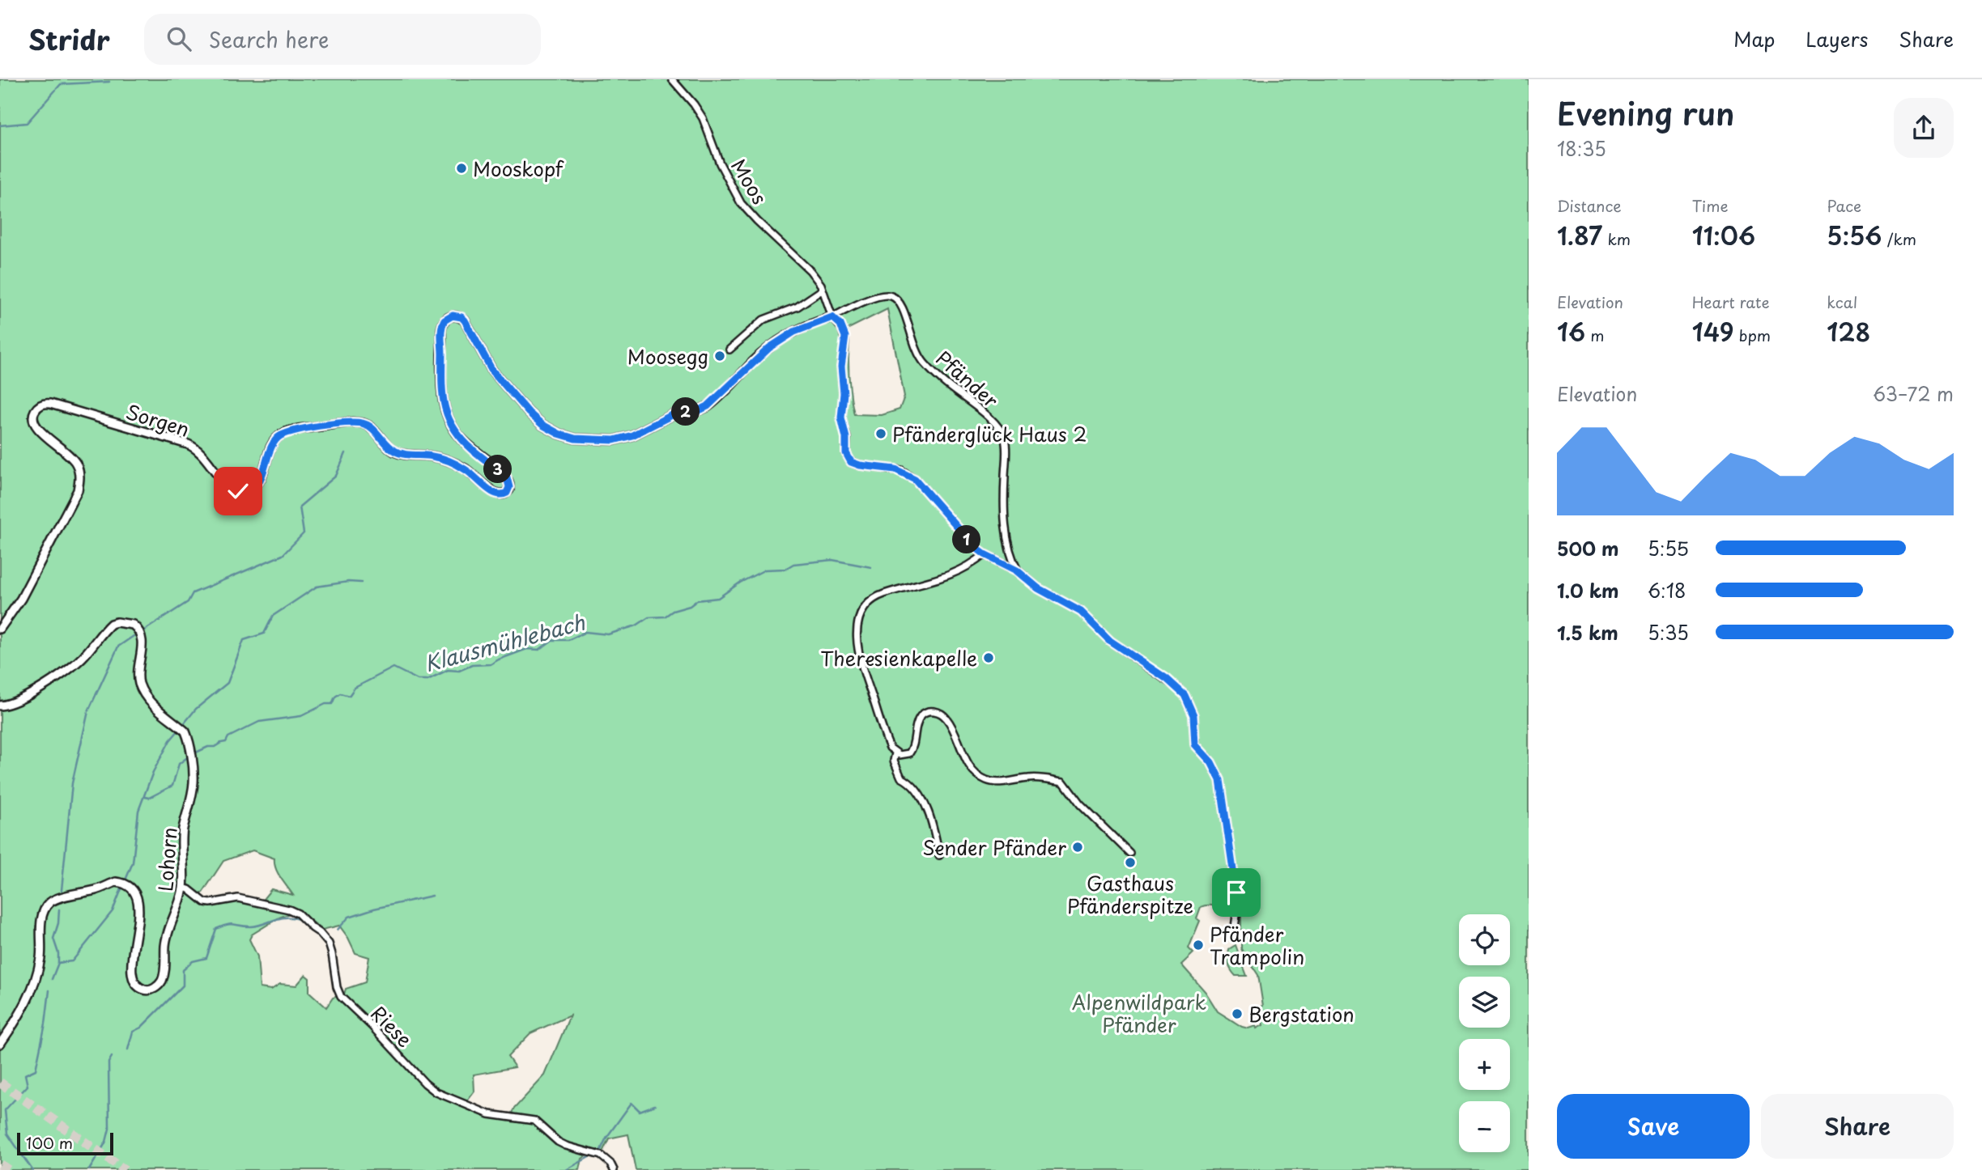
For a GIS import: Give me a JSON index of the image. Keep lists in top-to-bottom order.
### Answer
{
  "streets": {
    "street": [
      "Moos",
      "Pfänder",
      "Sorgen",
      "Lohorn",
      "Riese"
    ]
  },
  "crossings": [
    ["Moos", "Pfänder"],
    ["Moos", "Sorgen"],
    ["Pfänder", "Sorgen"],
    ["Lohorn", "Riese"]
  ],
  "water": ["Klausmühlebach"],
  "parks": ["Alpenwildpark Pfänder"],
  "places": [
    "Mooskopf",
    "Moosegg",
    "Pfänderglück Haus 2",
    "Theresienkapelle",
    "Sender Pfänder",
    "Gasthaus Pfänderspitze",
    "Pfänder Trampolin",
    "Bergstation"
  ],
  "scale_bar": "100 m",
  "page": {
    "header": "Stridr",
    "search": "Search here",
    "nav": ["Map", "Layers", "Share"],
    "heading": ["Evening run", "18:35"],
    "stats": [
      ["Distance", "1.87 km"],
      ["Time", "11:06"],
      ["Pace", "5:56 /km"],
      ["Elevation", "16 m"],
      ["Heart rate", "149 bpm"],
      ["kcal", "128"]
    ],
    "chart": ["Elevation", "63–72 m"],
    "pins": ["2", "3", "1"],
    "list": [
      {
        "name": "500 m",
        "note": "5:55"
      },
      {
        "name": "1.0 km",
        "note": "6:18"
      },
      {
        "name": "1.5 km",
        "note": "5:35"
      }
    ],
    "map_buttons": ["+", "−"],
    "buttons": ["Save", "Share"],
    "scale": "100 m"
  }
}
